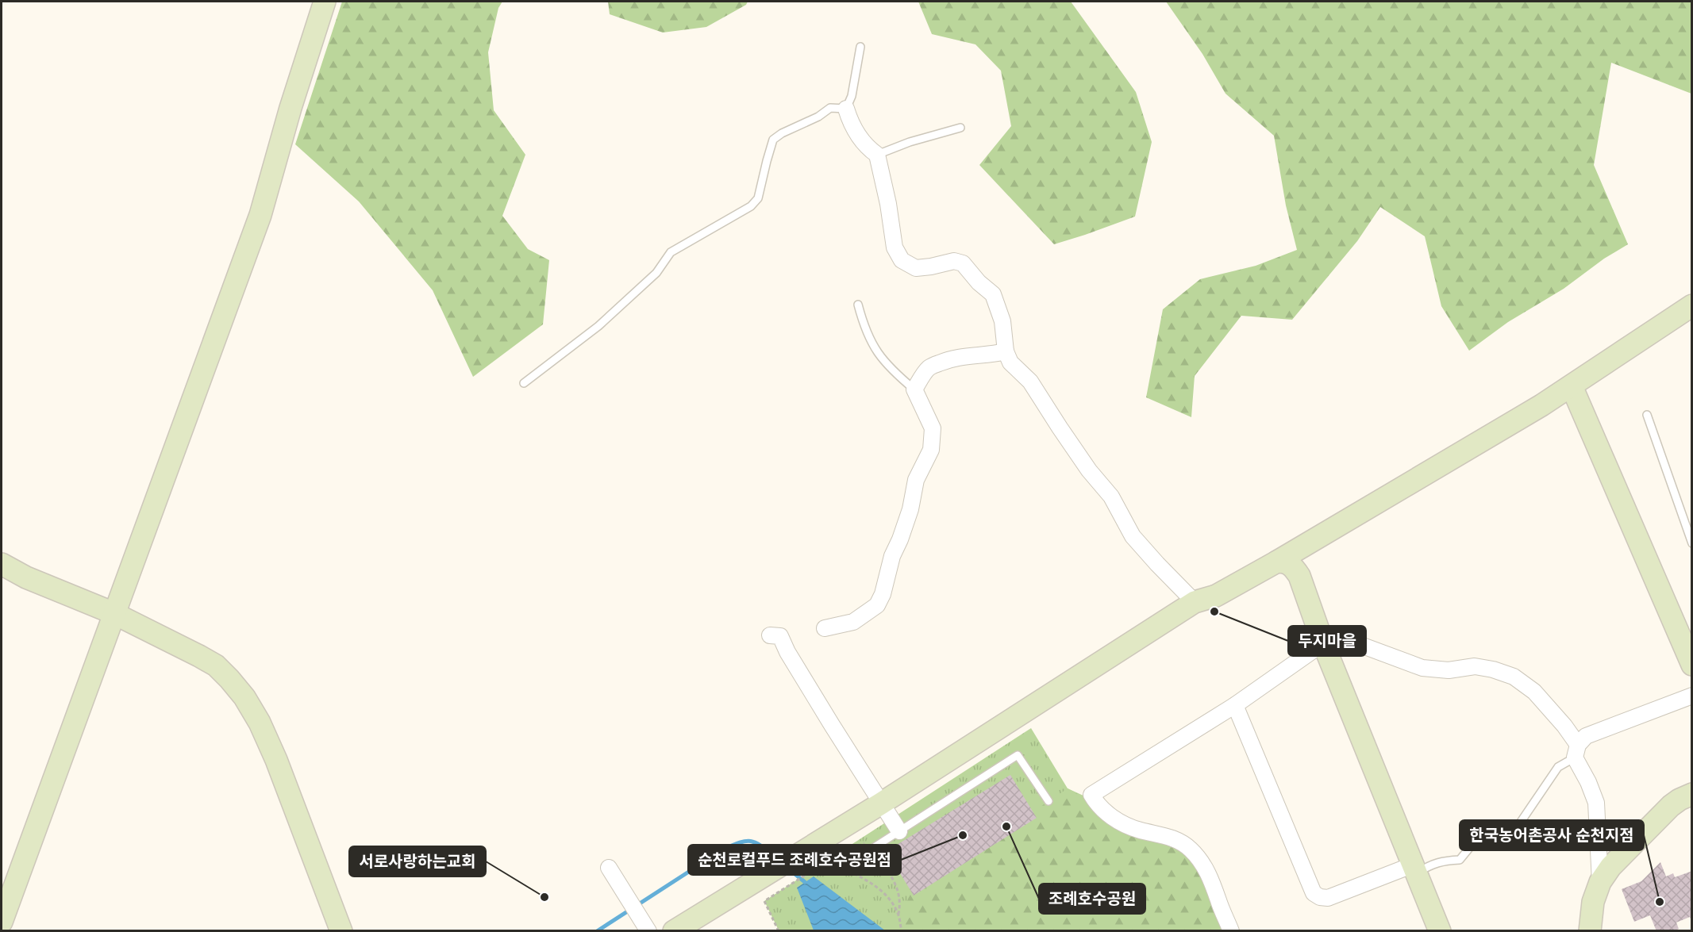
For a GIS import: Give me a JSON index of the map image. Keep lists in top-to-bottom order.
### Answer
{
  "places": [
    "두지마을",
    "조례호수공원",
    "순천로컬푸드 조례호수공원점",
    "서로사랑하는교회",
    "한국농어촌공사 순천지점"
  ]
}
